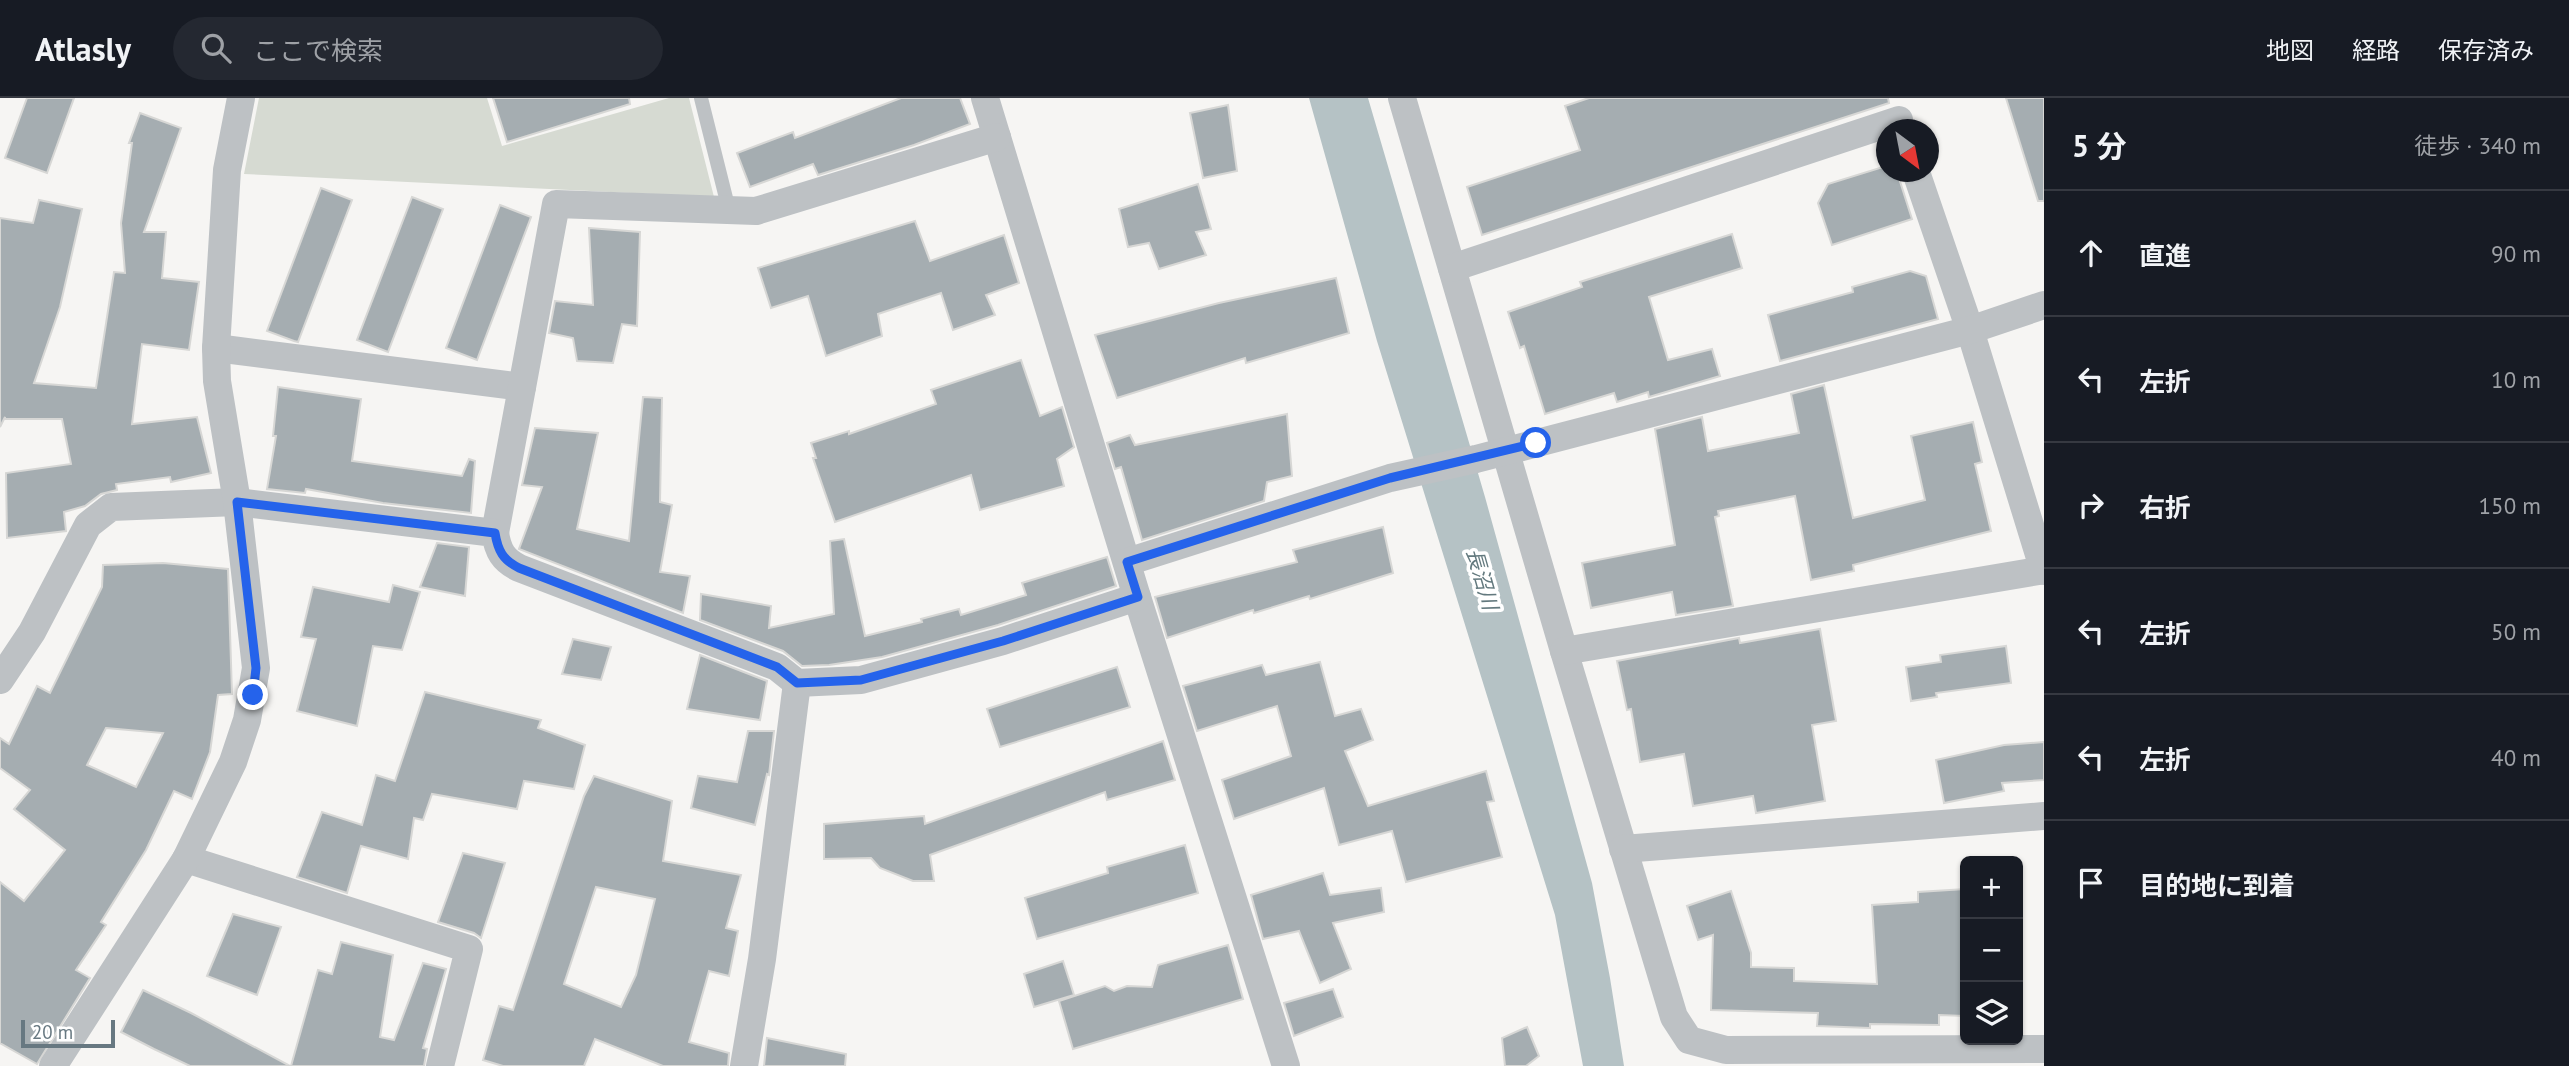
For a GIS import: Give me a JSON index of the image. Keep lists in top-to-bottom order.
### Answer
{
  "water": ["長沼川"],
  "scale_bar": "20 m",
  "north": "bottom right",
  "page": {
    "header": "Atlasly",
    "search": "ここで検索",
    "nav": ["地図", "経路", "保存済み"],
    "heading": ["5 分", "徒歩 · 340 m"],
    "list": [
      ["直進", "90 m"],
      ["左折", "10 m"],
      ["右折", "150 m"],
      ["左折", "50 m"],
      ["左折", "40 m"],
      "目的地に到着"
    ],
    "map_buttons": ["+", "−"],
    "scale": "20 m"
  }
}
